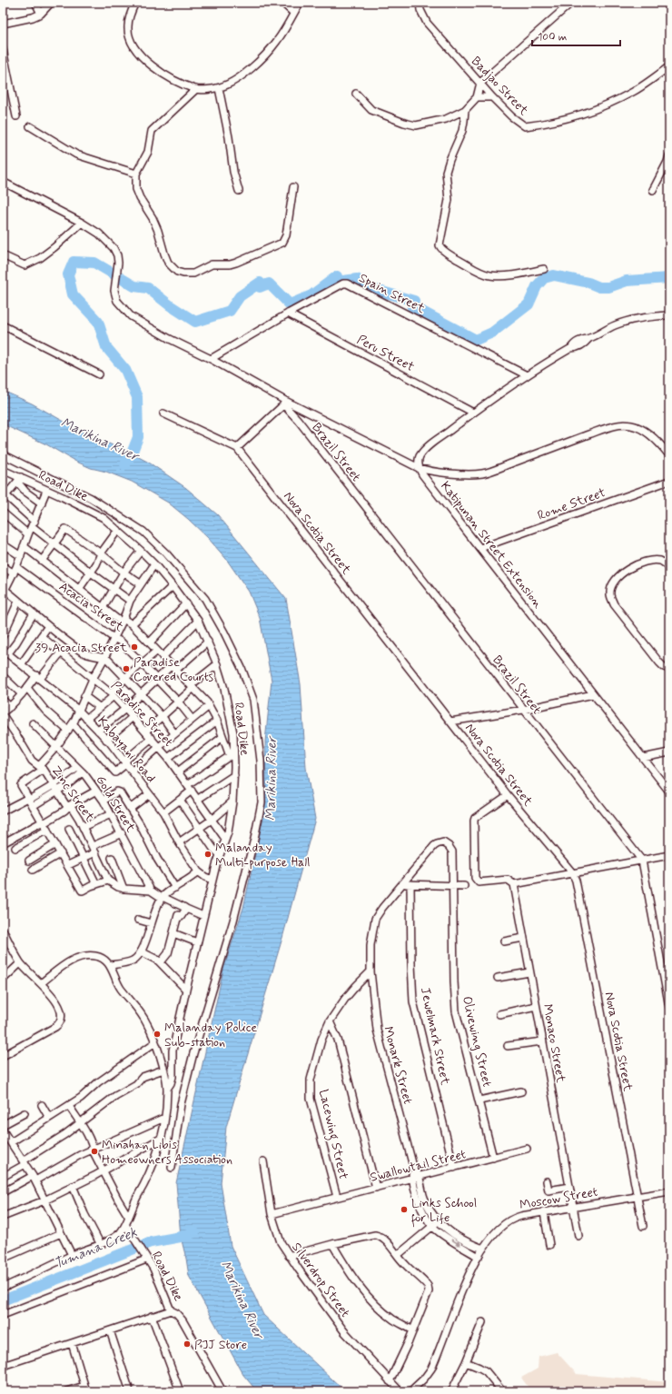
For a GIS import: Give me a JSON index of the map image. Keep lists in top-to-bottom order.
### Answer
{
  "streets": {
    "street": [
      "Badjao Street",
      "Spain Street",
      "Peru Street",
      "Brazil Street",
      "Road Dike",
      "Rome Street",
      "Nova Scotia Street",
      "Katipunan Street Extension",
      "Acacia Street",
      "Paradise Street",
      "Kabayani Road",
      "Zinc Street",
      "Gold Street",
      "Jewelmark Street",
      "Olivewing Street",
      "Monaco Street",
      "Monark Street",
      "Lacewing Street",
      "Swallowtail Street",
      "Moscow Street",
      "Silverdrop Street"
    ]
  },
  "crossings": [
    ["Spain Street", "Peru Street"],
    ["Road Dike", "Paradise Street"],
    ["Road Dike", "Kabayani Road"],
    ["Rome Street", "Katipunan Street Extension"],
    ["Nova Scotia Street", "Moscow Street"],
    ["Jewelmark Street", "Swallowtail Street"],
    ["Olivewing Street", "Swallowtail Street"],
    ["Monaco Street", "Moscow Street"],
    ["Monark Street", "Lacewing Street"],
    ["Monark Street", "Swallowtail Street"],
    ["Monark Street", "Moscow Street"],
    ["Lacewing Street", "Swallowtail Street"],
    ["Swallowtail Street", "Silverdrop Street"]
  ],
  "water": ["Marikina River", "Tumana Creek"],
  "places": [
    "39 Acacia Street",
    "Paradise Covered Courts",
    "Malanday Multi-purpose Hall",
    "Malanday Police Sub-station",
    "Minahan Libis Homeowners Association",
    "Links School for Life",
    "PJJ Store"
  ],
  "scale_bar": "100 m"
}
